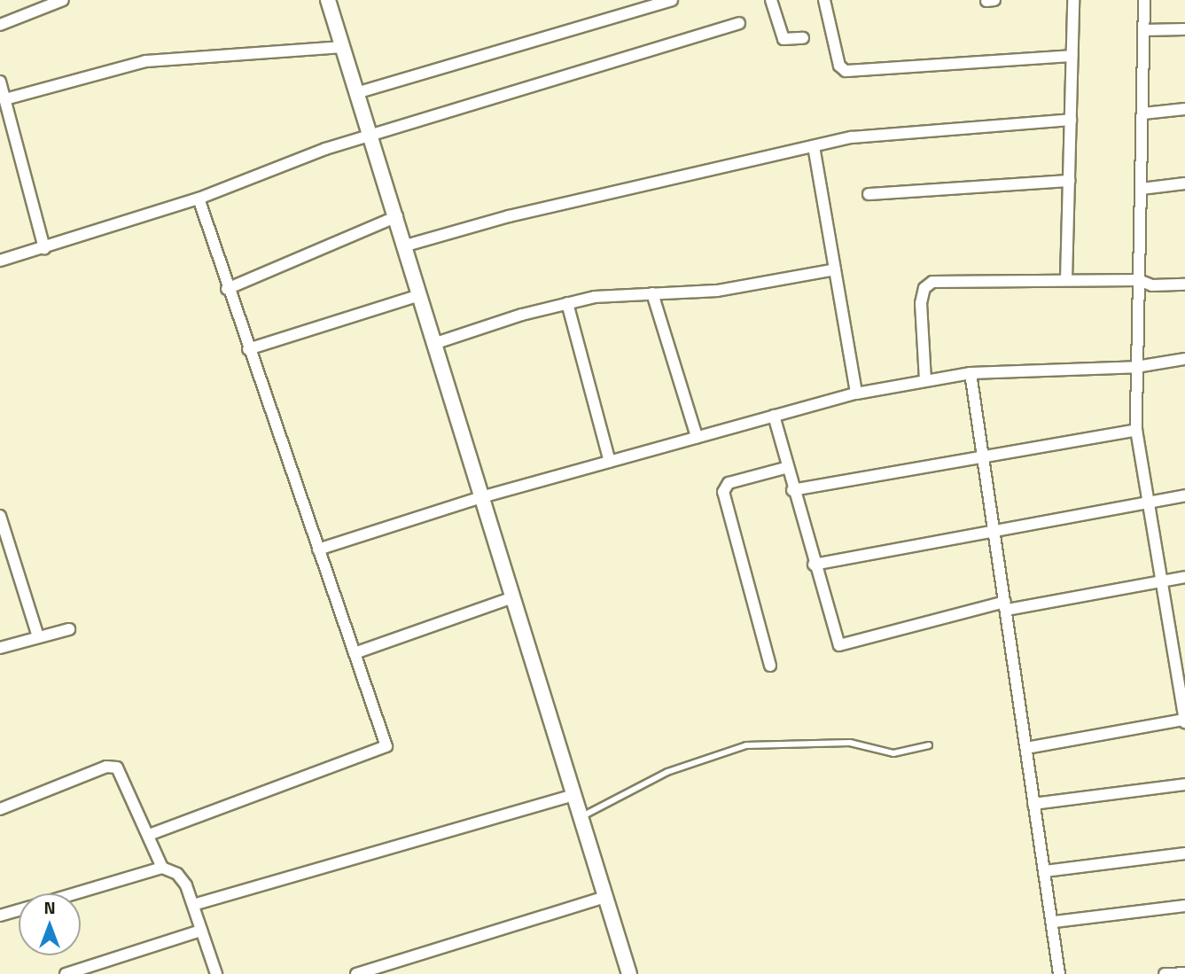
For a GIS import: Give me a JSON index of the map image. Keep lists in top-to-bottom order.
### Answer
{
  "north": "top"
}
